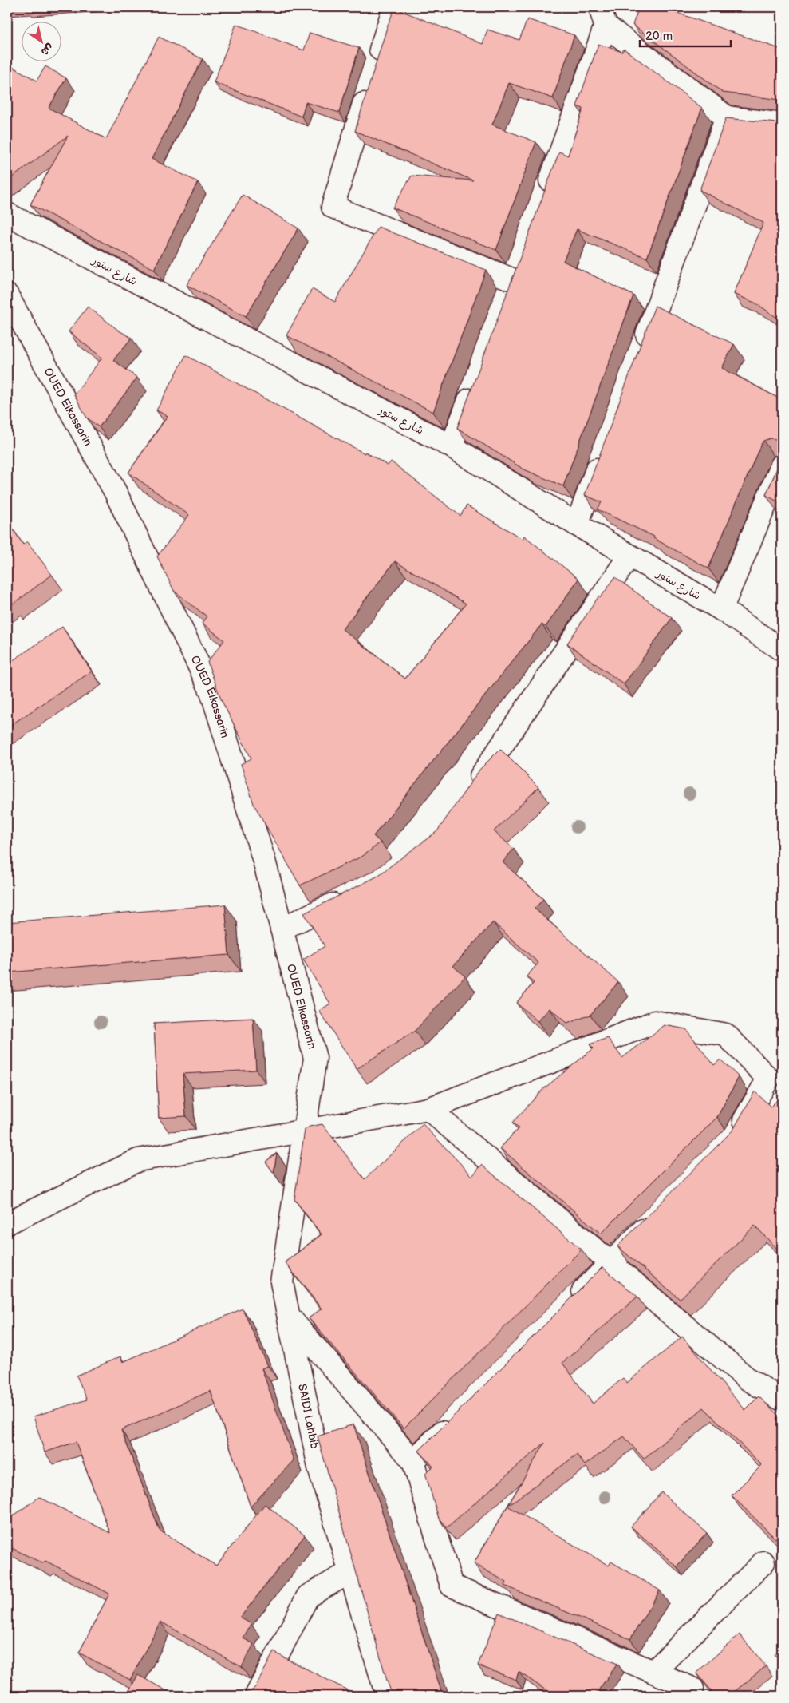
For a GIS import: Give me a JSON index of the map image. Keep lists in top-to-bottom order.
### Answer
{
  "streets": {
    "street": ["شارع ستور", "OUED Elkassarin", "SAIDI Lahbib"]
  },
  "crossings": [
    ["OUED Elkassarin", "SAIDI Lahbib"]
  ],
  "scale_bar": "20 m",
  "north": "bottom right"
}
